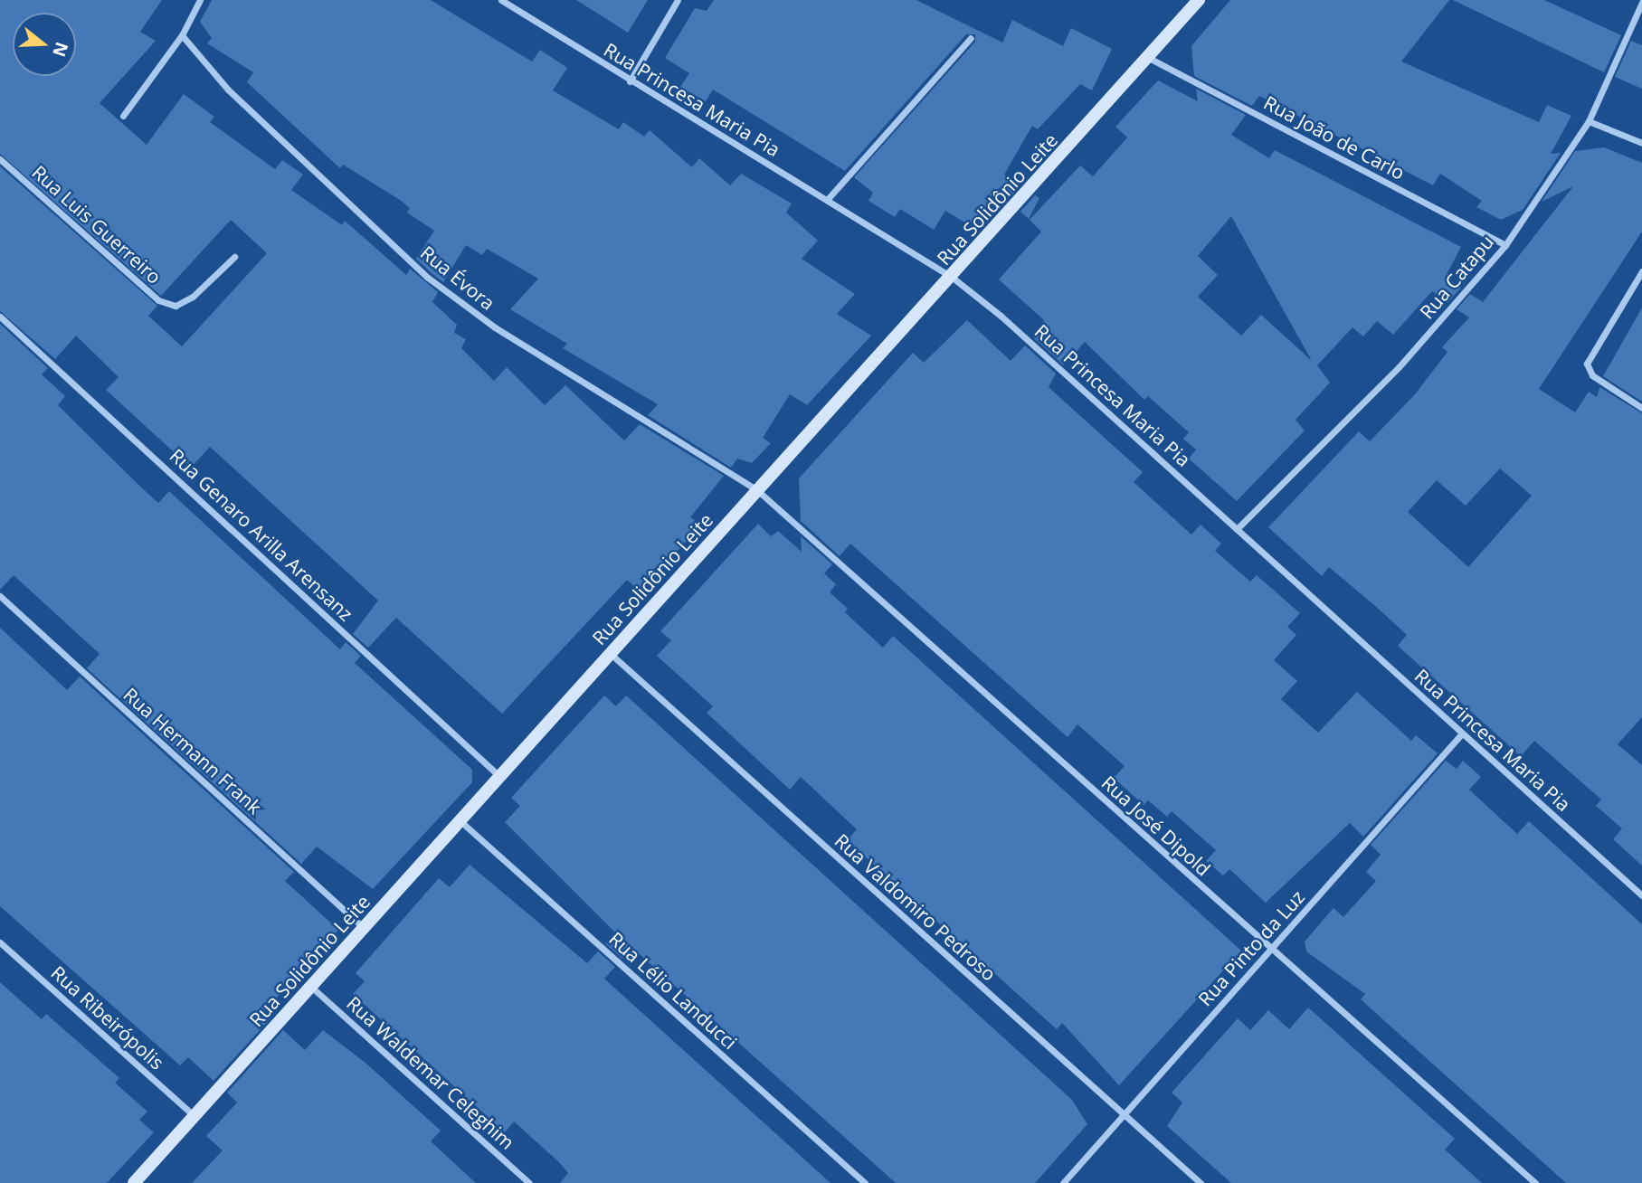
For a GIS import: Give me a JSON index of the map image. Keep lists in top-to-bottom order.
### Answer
{
  "streets": {
    "main road": ["Rua Solidônio Leite"],
    "street": [
      "Rua Princesa Maria Pia",
      "Rua João de Carlo",
      "Rua Luis Guerreiro",
      "Rua Catapu",
      "Rua Évora",
      "Rua Genaro Arilla Arensanz",
      "Rua Hermann Frank",
      "Rua José Dipold",
      "Rua Valdomiro Pedroso",
      "Rua Pinto da Luz",
      "Rua Lélio Landucci",
      "Rua Ribeirópolis",
      "Rua Waldemar Celeghim"
    ]
  },
  "crossings": [
    ["Rua Princesa Maria Pia", "Rua Solidônio Leite"],
    ["Rua Princesa Maria Pia", "Rua Catapu"],
    ["Rua Princesa Maria Pia", "Rua Pinto da Luz"],
    ["Rua João de Carlo", "Rua Solidônio Leite"],
    ["Rua João de Carlo", "Rua Catapu"],
    ["Rua Solidônio Leite", "Rua Évora"],
    ["Rua Solidônio Leite", "Rua Genaro Arilla Arensanz"],
    ["Rua Solidônio Leite", "Rua Hermann Frank"],
    ["Rua Solidônio Leite", "Rua José Dipold"],
    ["Rua Solidônio Leite", "Rua Valdomiro Pedroso"],
    ["Rua Solidônio Leite", "Rua Lélio Landucci"],
    ["Rua Solidônio Leite", "Rua Ribeirópolis"],
    ["Rua Solidônio Leite", "Rua Waldemar Celeghim"],
    ["Rua Évora", "Rua José Dipold"],
    ["Rua José Dipold", "Rua Pinto da Luz"],
    ["Rua Valdomiro Pedroso", "Rua Pinto da Luz"]
  ],
  "north": "right"
}
